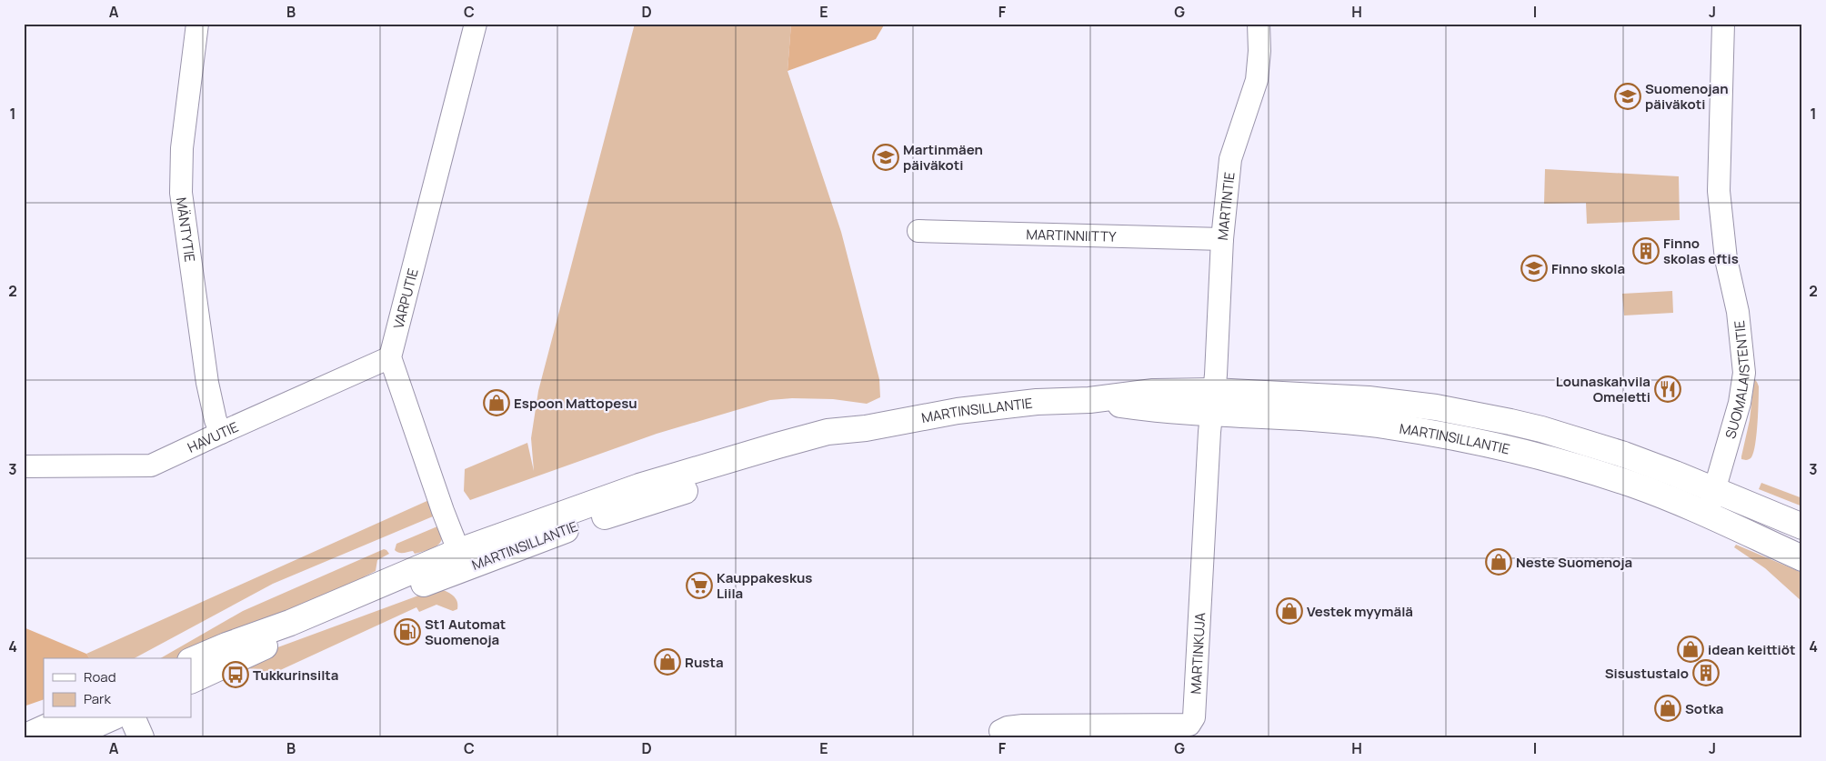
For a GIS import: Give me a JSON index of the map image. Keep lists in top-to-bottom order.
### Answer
{
  "streets": {
    "main road": ["MARTINSILLANTIE"],
    "street": [
      "MARTINTIE",
      "MÄNTYTIE",
      "MARTINNIITTY",
      "VARPUTIE",
      "SUOMALAISTENTIE",
      "HAVUTIE",
      "MARTINKUJA"
    ]
  },
  "crossings": [
    ["MARTINTIE", "MARTINNIITTY"],
    ["MARTINTIE", "MARTINSILLANTIE"],
    ["MARTINTIE", "MARTINKUJA"],
    ["MÄNTYTIE", "HAVUTIE"],
    ["VARPUTIE", "HAVUTIE"],
    ["SUOMALAISTENTIE", "MARTINSILLANTIE"],
    ["MARTINSILLANTIE", "MARTINKUJA"]
  ],
  "places": {
    "school or university": ["Suomenojan päiväkoti", "Martinmäen päiväkoti", "Finno skola"],
    "building": ["Finno skolas eftis", "Sisustustalo"],
    "restaurant": ["Lounaskahvila Omeletti"],
    "shop": [
      "Espoon Mattopesu",
      "Neste Suomenoja",
      "Vestek myymälä",
      "idean keittiöt",
      "Rusta",
      "Sotka"
    ],
    "supermarket": ["Kauppakeskus Liila"],
    "fuel station": ["St1 Automat Suomenoja"],
    "bus stop": ["Tukkurinsilta"]
  },
  "legend": ["Road", "Park"],
  "grid": {
    "columns": [
      "A",
      "B",
      "C",
      "D",
      "E",
      "F",
      "G",
      "H",
      "I",
      "J"
    ],
    "rows": [
      "1",
      "2",
      "3",
      "4"
    ]
  }
}
